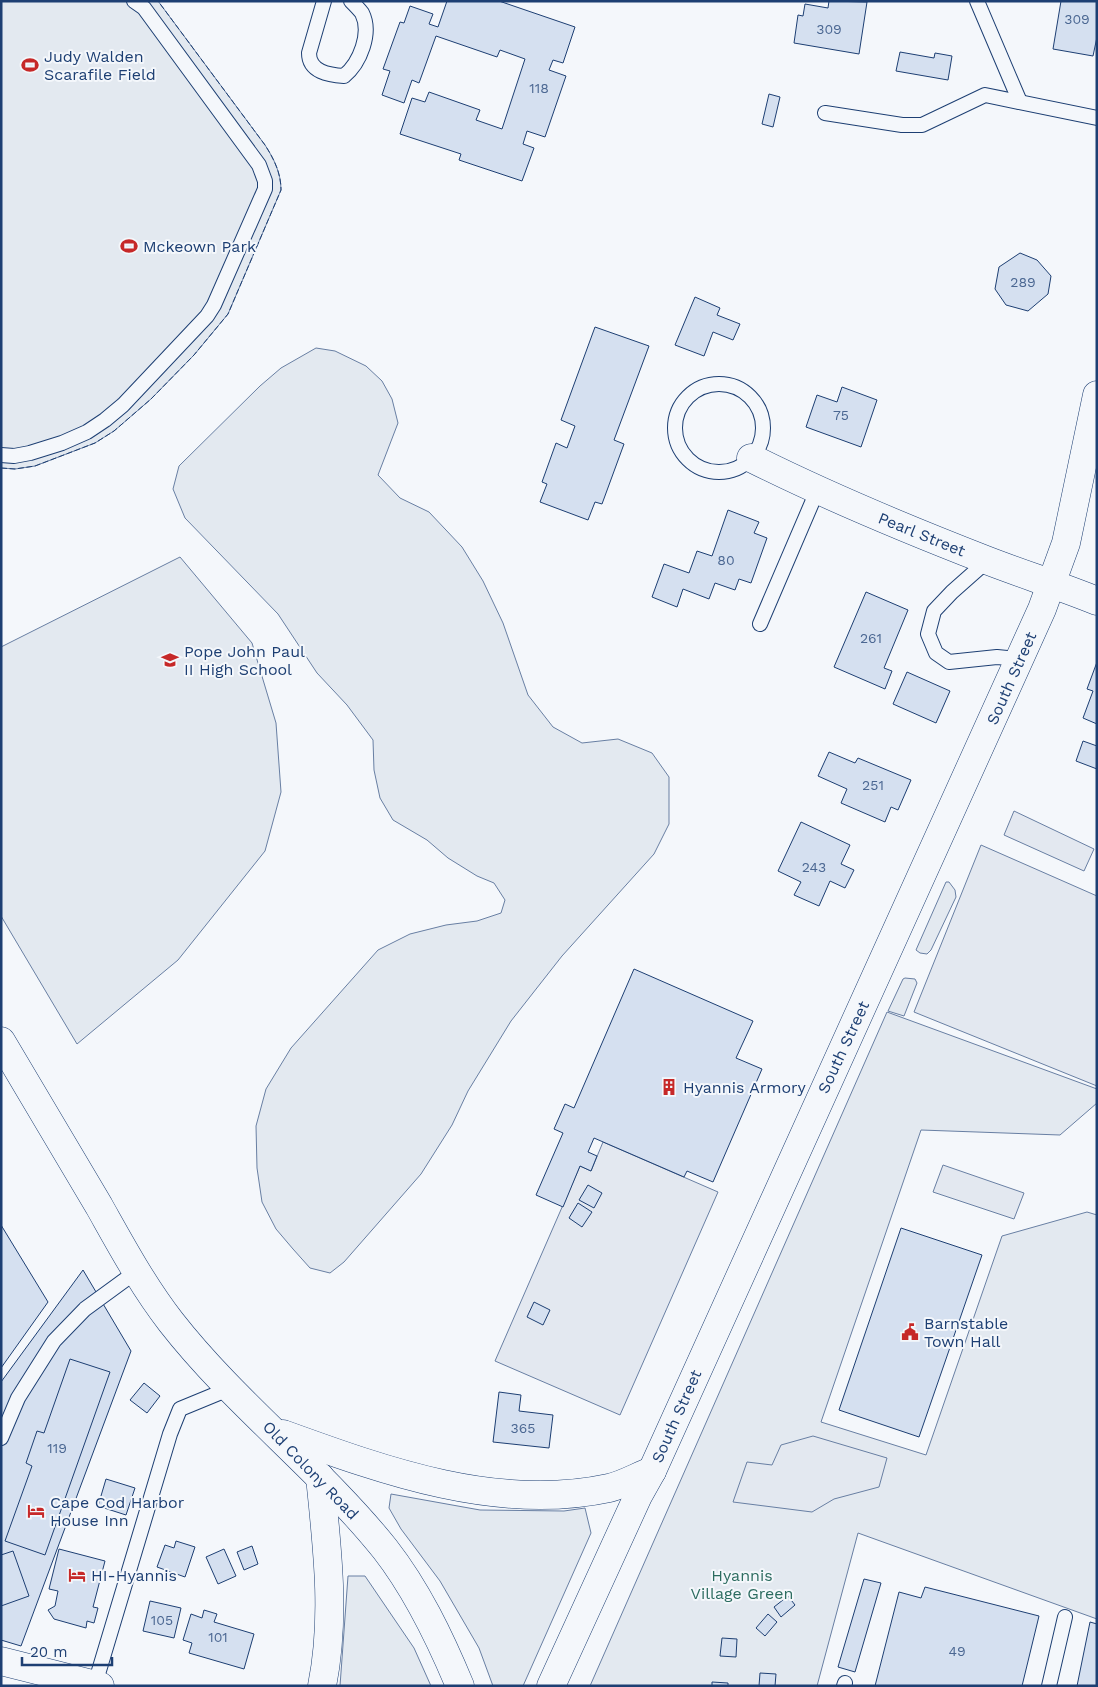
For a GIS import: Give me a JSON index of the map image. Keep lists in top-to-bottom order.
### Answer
{
  "streets": {
    "street": ["Pearl Street", "South Street", "Old Colony Road"]
  },
  "crossings": [
    ["Pearl Street", "South Street"]
  ],
  "parks": ["Hyannis Village Green"],
  "places": {
    "sports": ["Judy Walden Scarafile Field", "Mckeown Park"],
    "school or university": ["Pope John Paul II High School"],
    "building": ["Hyannis Armory"],
    "public building": ["Barnstable Town Hall"],
    "hotel": ["Cape Cod Harbor House Inn", "HI-Hyannis"]
  },
  "house_numbers": [
    "309",
    "309",
    "118",
    "289",
    "75",
    "80",
    "261",
    "251",
    "243",
    "365",
    "119",
    "105",
    "101",
    "49"
  ],
  "scale_bar": "20 m"
}
